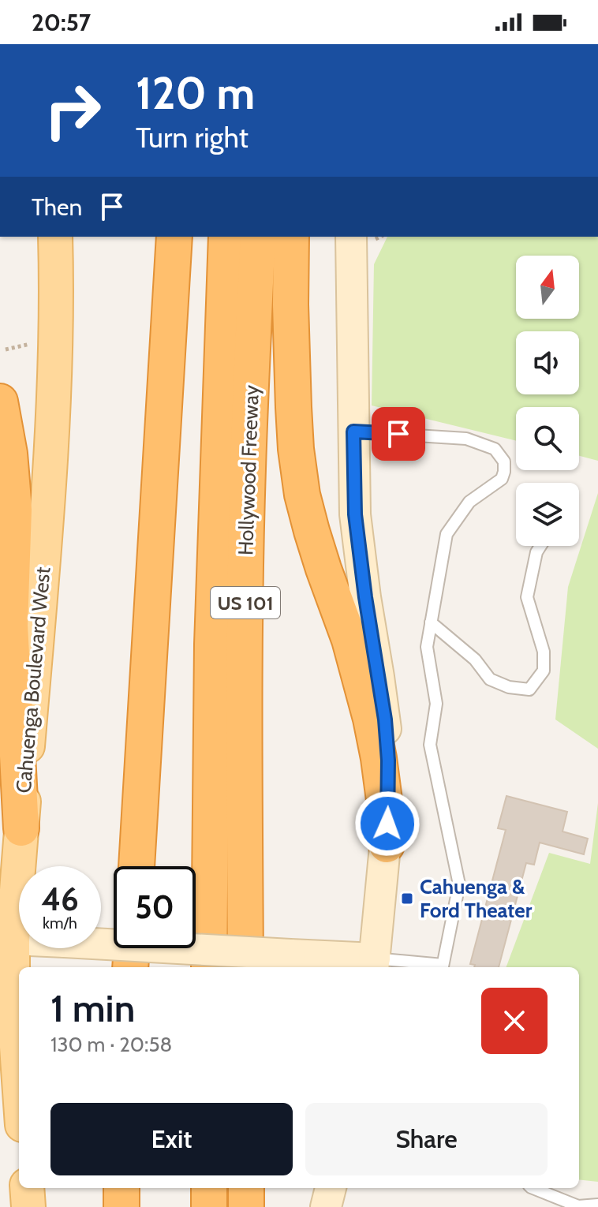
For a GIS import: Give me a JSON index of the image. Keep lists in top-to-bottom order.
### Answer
{
  "streets": {
    "highway": ["Hollywood Freeway", "US 101"],
    "main road": ["Cahuenga Boulevard West"]
  },
  "places": {
    "transit": ["Cahuenga & Ford Theater"]
  },
  "north": "top",
  "page": {
    "status": "20:57",
    "turn": ["120 m", "Turn right"],
    "then": "Then",
    "speed": "46 km/h",
    "limit": "50",
    "heading": ["1 min", "130 m · 20:58"],
    "buttons": ["Exit", "Share"]
  }
}
